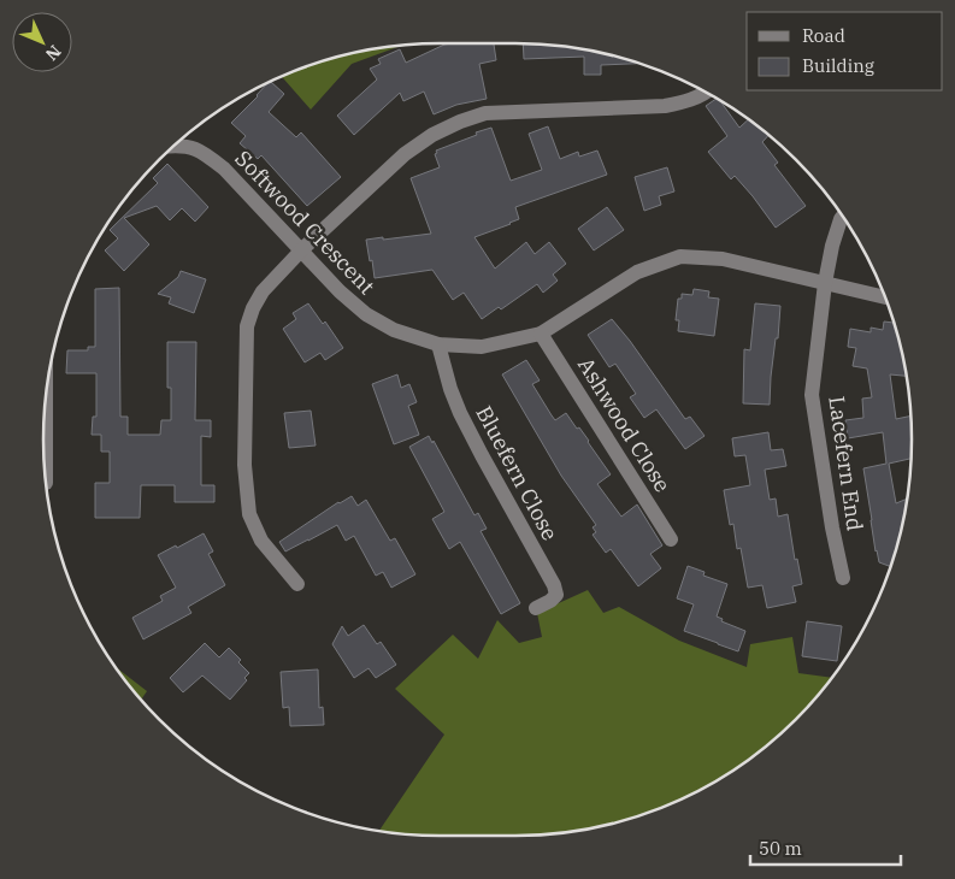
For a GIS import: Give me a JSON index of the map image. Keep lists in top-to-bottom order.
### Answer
{
  "streets": {
    "street": [
      "Softwood Crescent",
      "Ashwood Close",
      "Lacefern End",
      "Bluefern Close"
    ]
  },
  "crossings": [
    ["Softwood Crescent", "Ashwood Close"],
    ["Softwood Crescent", "Lacefern End"],
    ["Softwood Crescent", "Bluefern Close"]
  ],
  "legend": ["Road", "Building"],
  "scale_bar": "50 m",
  "north": "bottom right"
}
